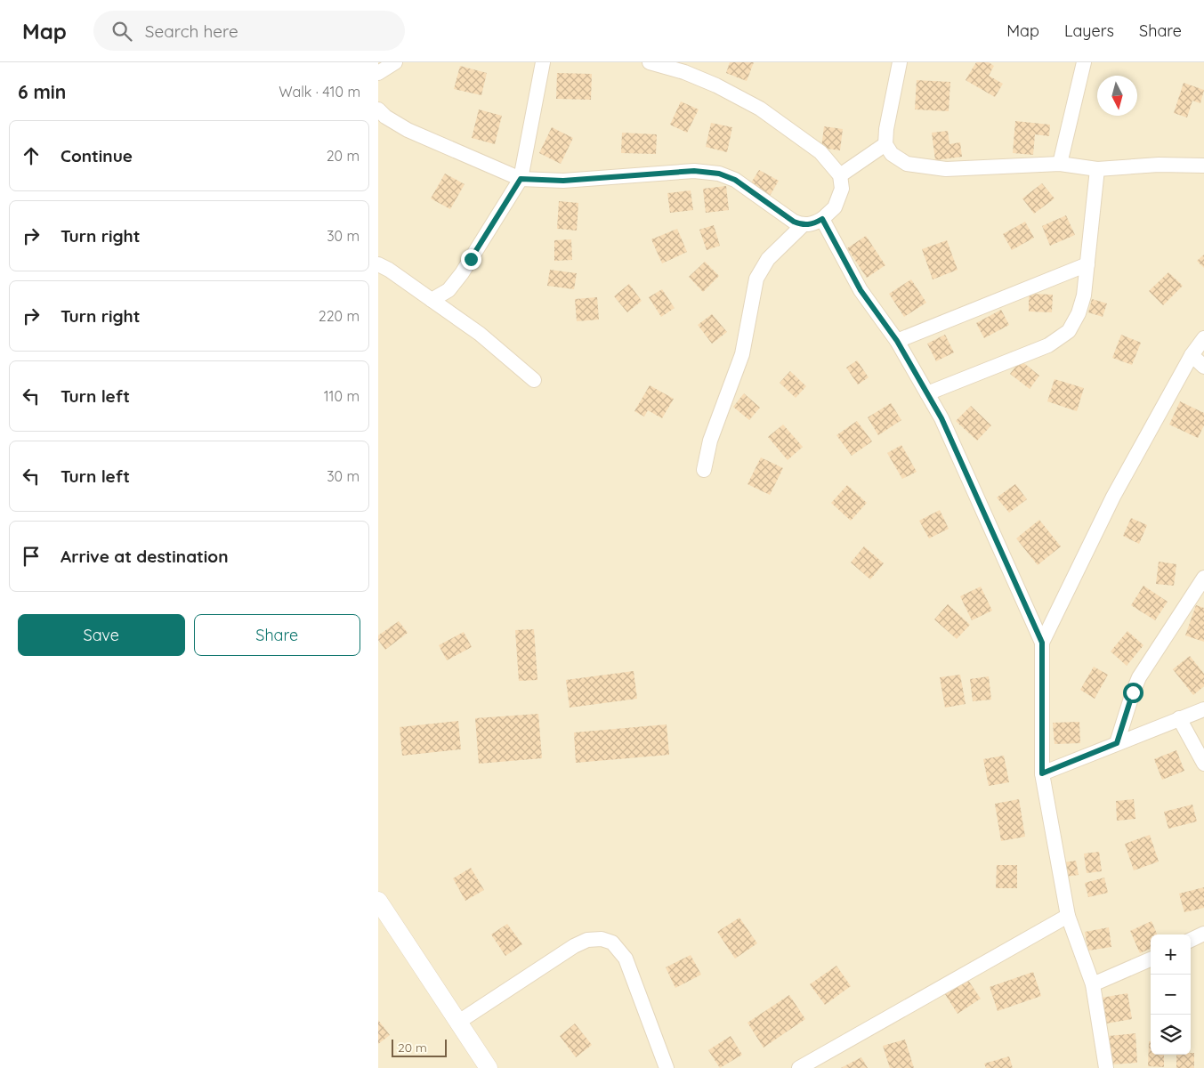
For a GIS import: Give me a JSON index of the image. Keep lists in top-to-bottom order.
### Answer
{
  "scale_bar": "20 m",
  "north": "bottom",
  "page": {
    "header": "Map",
    "search": "Search here",
    "nav": ["Map", "Layers", "Share"],
    "heading": ["6 min", "Walk · 410 m"],
    "list": [
      ["Continue", "20 m"],
      ["Turn right", "30 m"],
      ["Turn right", "220 m"],
      ["Turn left", "110 m"],
      ["Turn left", "30 m"],
      "Arrive at destination"
    ],
    "buttons": ["Save", "Share"],
    "map_buttons": ["+", "−"],
    "scale": "20 m"
  }
}
